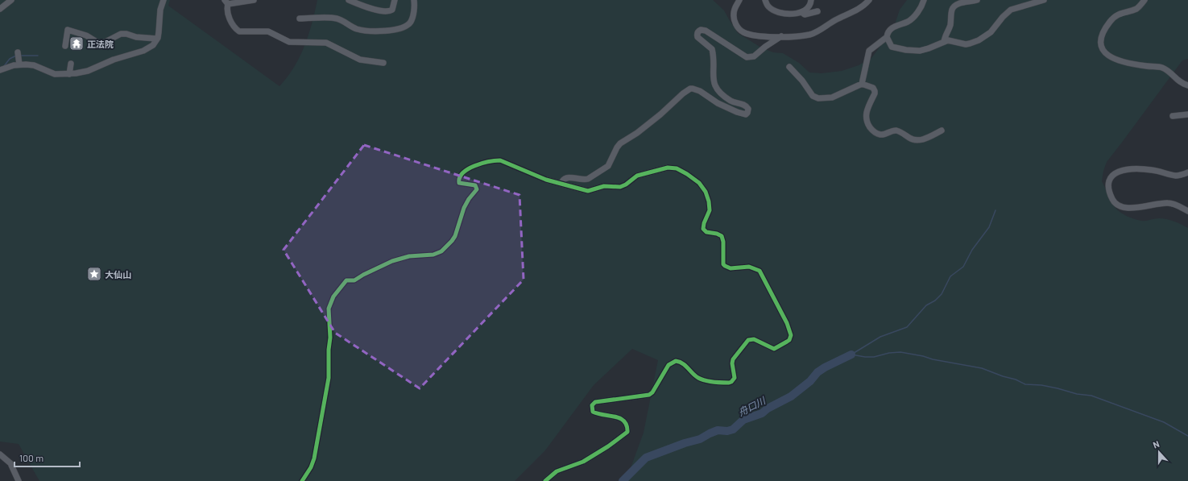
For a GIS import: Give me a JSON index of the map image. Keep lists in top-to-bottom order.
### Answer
{
  "water": ["舟口川"],
  "places": {
    "temple": ["正法院"],
    "place": ["大仙山"]
  },
  "scale_bar": "100 m",
  "north": "top"
}
